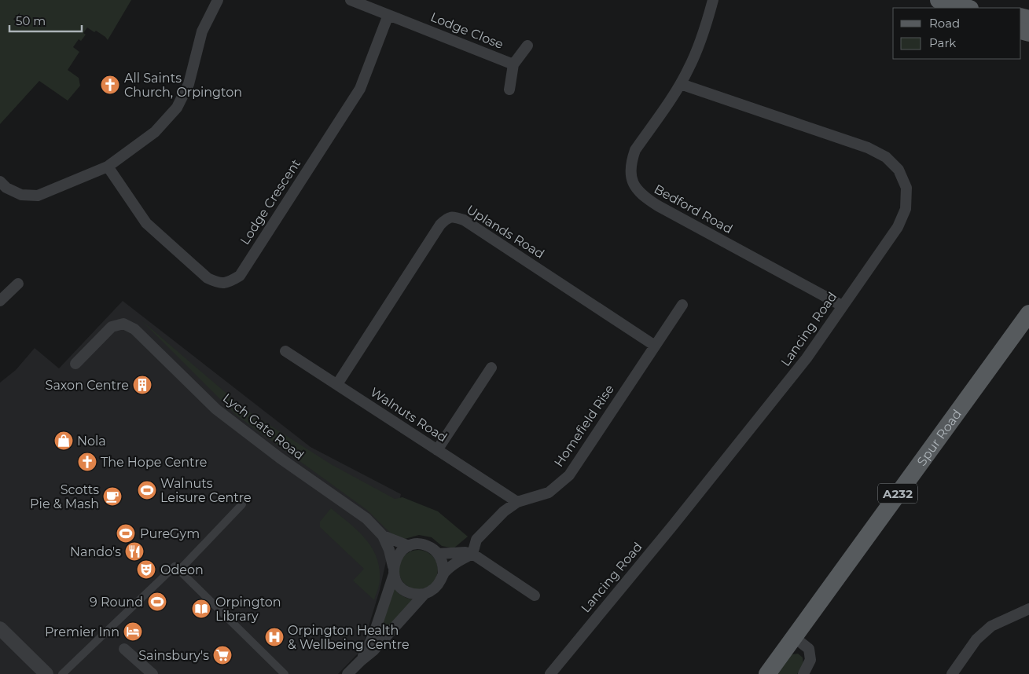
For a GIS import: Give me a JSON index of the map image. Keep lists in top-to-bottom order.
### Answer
{
  "streets": {
    "main road": ["Spur Road", "A232"],
    "street": [
      "Lodge Close",
      "Lodge Crescent",
      "Bedford Road",
      "Uplands Road",
      "Lancing Road",
      "Walnuts Road",
      "Homefield Rise",
      "Lych Gate Road"
    ]
  },
  "crossings": [
    ["Lodge Close", "Lodge Crescent"],
    ["Bedford Road", "Lancing Road"],
    ["Uplands Road", "Walnuts Road"],
    ["Uplands Road", "Homefield Rise"],
    ["Walnuts Road", "Homefield Rise"]
  ],
  "places": {
    "church": ["All Saints Church, Orpington", "The Hope Centre"],
    "building": ["Saxon Centre"],
    "shop": ["Nola"],
    "sports": ["Walnuts Leisure Centre", "PureGym", "9 Round"],
    "cafe": ["Scotts Pie & Mash"],
    "restaurant": ["Nando's"],
    "theatre": ["Odeon"],
    "library": ["Orpington Library"],
    "hotel": ["Premier Inn"],
    "hospital": ["Orpington Health & Wellbeing Centre"],
    "supermarket": ["Sainsbury's"]
  },
  "legend": ["Road", "Park"],
  "scale_bar": "50 m"
}
